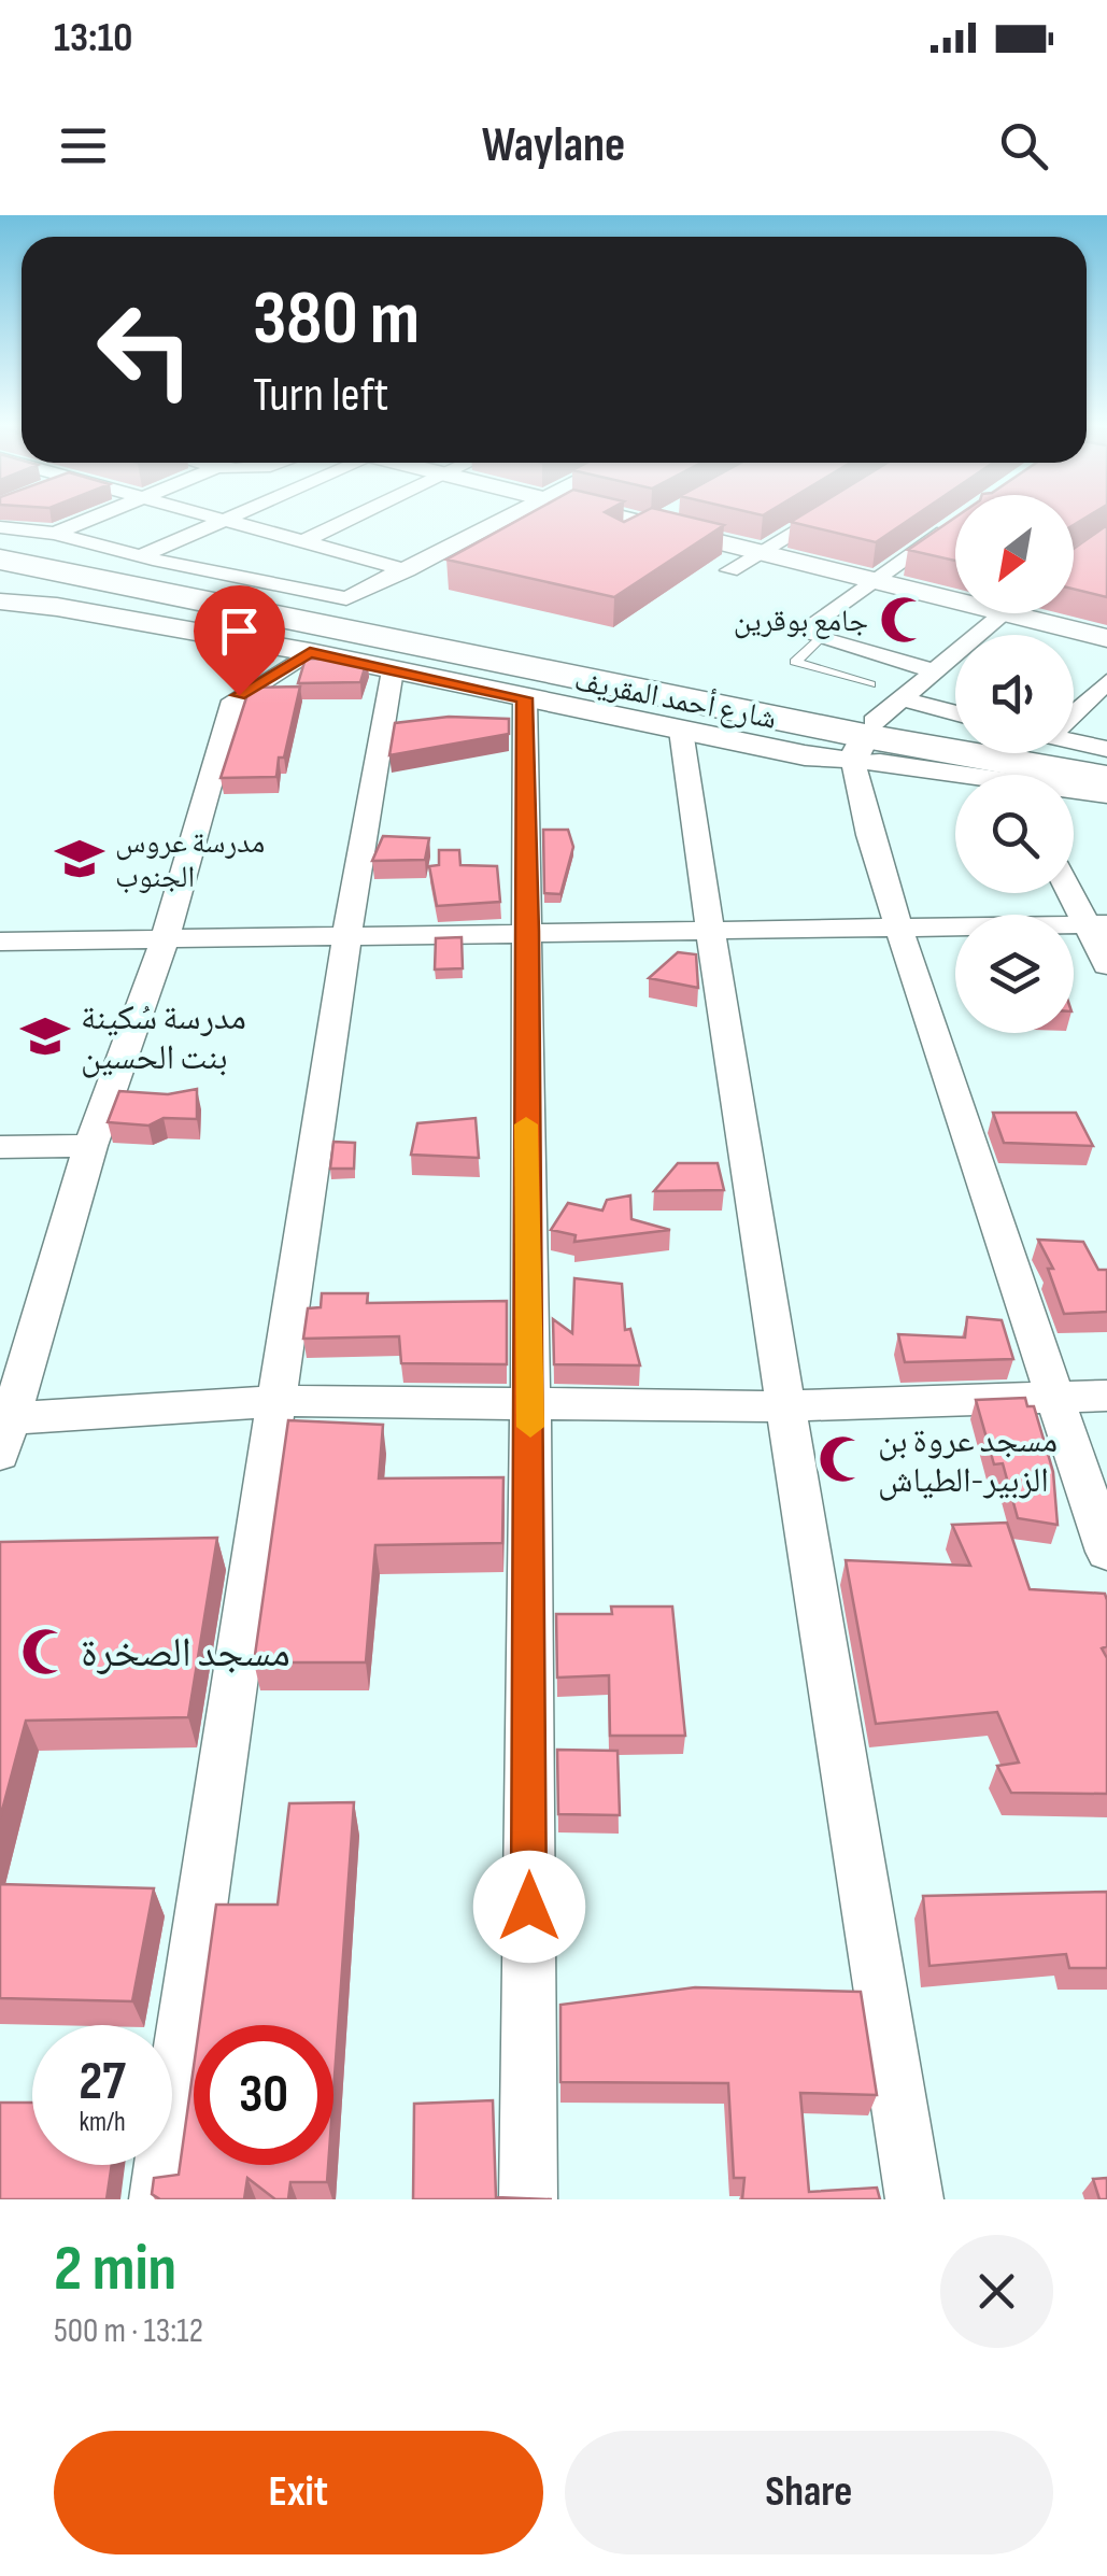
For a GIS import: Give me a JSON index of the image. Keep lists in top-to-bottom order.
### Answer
{
  "streets": {
    "highway": ["شارع أحمد المقريف"]
  },
  "places": {
    "mosque": ["جامع بوقرين", "مسجد عروة بن الزبير-الطياش", "مسجد الصخرة"],
    "school or university": ["مدرسة عروس الجنوب", "مدرسة سُكينة بنت الحسين"]
  },
  "north": "bottom left",
  "page": {
    "status": "13:10",
    "header": "Waylane",
    "turn": ["380 m", "Turn left"],
    "speed": "27 km/h",
    "limit": "30",
    "heading": ["2 min", "500 m · 13:12"],
    "buttons": ["Exit", "Share"]
  }
}
